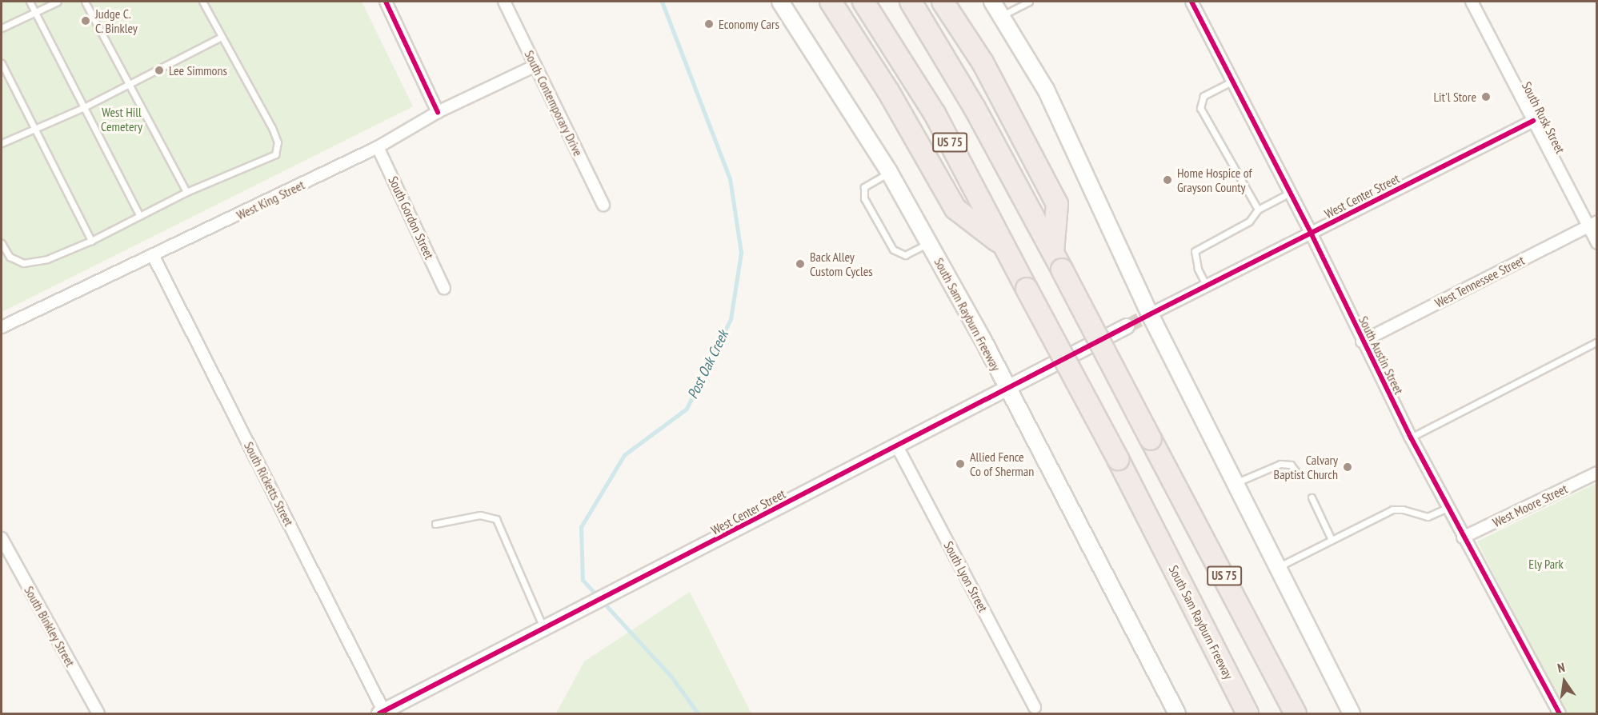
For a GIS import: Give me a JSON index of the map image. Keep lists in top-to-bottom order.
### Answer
{
  "streets": {
    "highway": ["US 75", "South Sam Rayburn Freeway"],
    "street": [
      "South Contemporary Drive",
      "South Rusk Street",
      "West Center Street",
      "West King Street",
      "South Gordon Street",
      "West Tennessee Street",
      "South Austin Street",
      "South Ricketts Street",
      "West Moore Street",
      "South Lyon Street",
      "South Binkley Street"
    ]
  },
  "crossings": [
    ["South Contemporary Drive", "West King Street"],
    ["South Rusk Street", "West Center Street"],
    ["South Rusk Street", "West Tennessee Street"],
    ["West Center Street", "South Sam Rayburn Freeway"],
    ["West Center Street", "South Austin Street"],
    ["West Center Street", "South Ricketts Street"],
    ["West Center Street", "South Lyon Street"],
    ["West King Street", "South Gordon Street"],
    ["West King Street", "South Ricketts Street"],
    ["West Tennessee Street", "South Austin Street"],
    ["South Austin Street", "West Moore Street"]
  ],
  "water": ["Post Oak Creek"],
  "parks": ["West Hill Cemetery", "Ely Park"],
  "places": [
    "Judge C. C. Binkley",
    "Economy Cars",
    "Lee Simmons",
    "Lit'l Store",
    "Home Hospice of Grayson County",
    "Back Alley Custom Cycles",
    "Allied Fence Co of Sherman",
    "Calvary Baptist Church"
  ],
  "north": "top"
}
